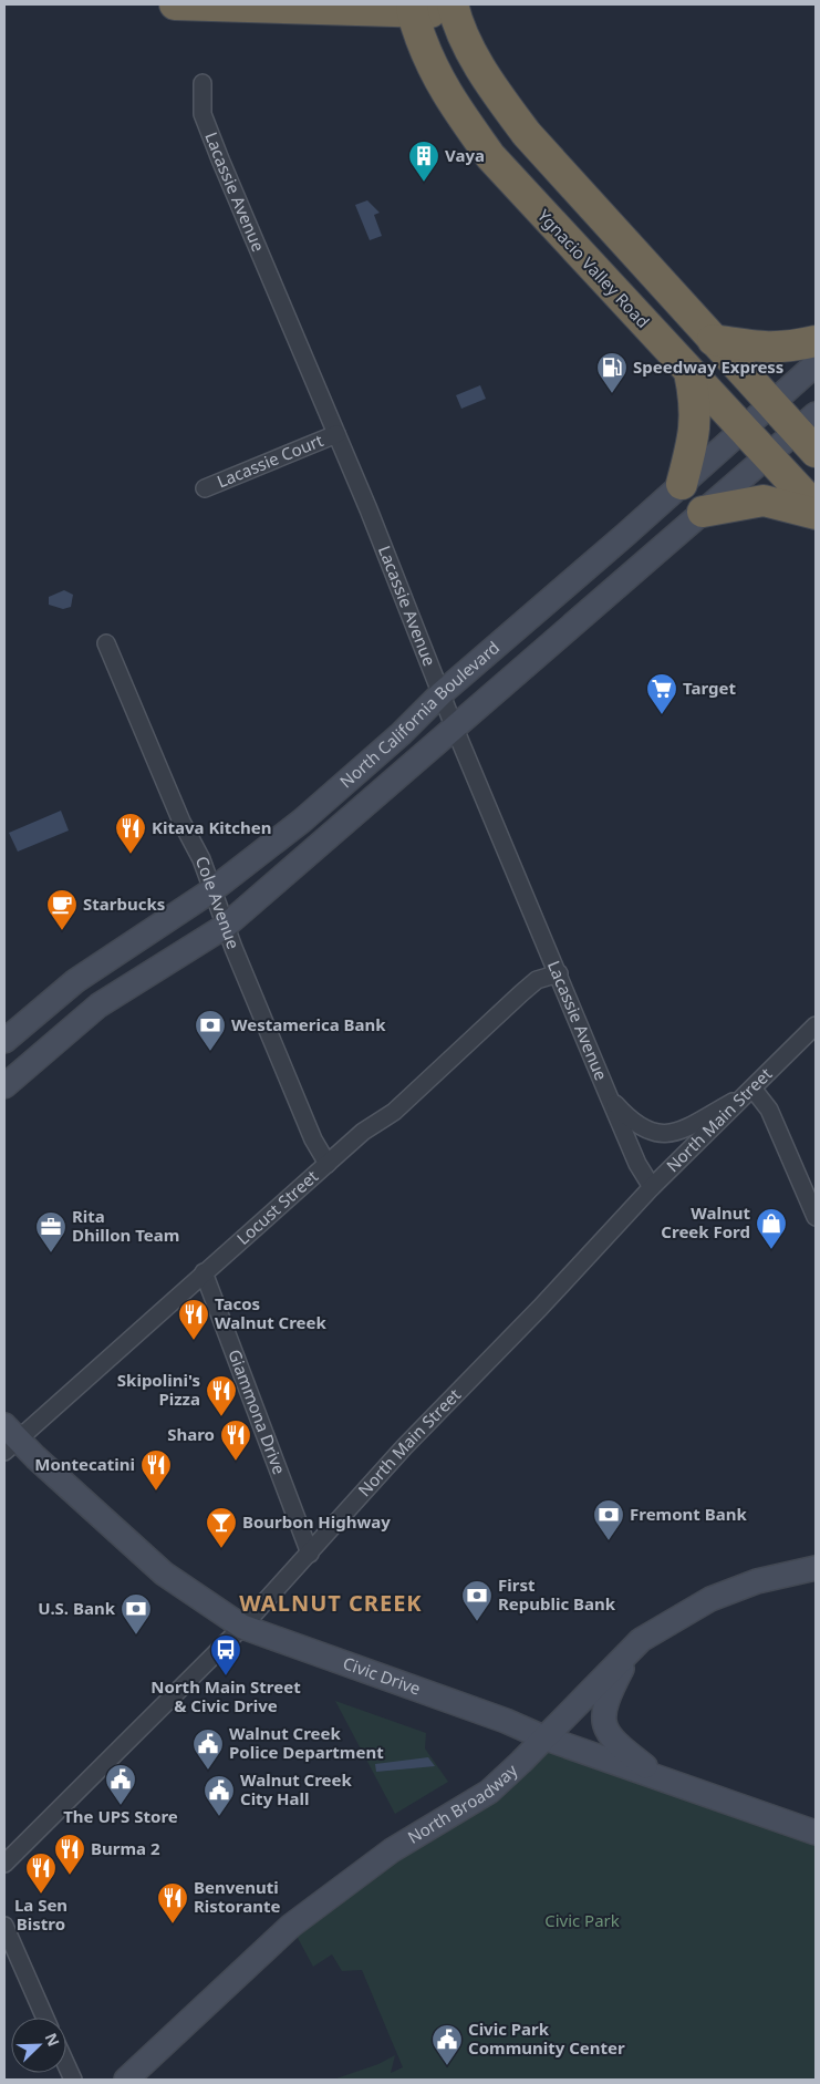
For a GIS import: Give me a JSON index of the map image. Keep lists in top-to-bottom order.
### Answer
{
  "streets": {
    "highway": ["Ygnacio Valley Road"],
    "main road": ["North California Boulevard", "Civic Drive", "North Broadway"],
    "street": [
      "Lacassie Avenue",
      "Lacassie Court",
      "Cole Avenue",
      "North Main Street",
      "Locust Street",
      "Giammona Drive"
    ]
  },
  "crossings": [
    ["Lacassie Avenue", "Lacassie Court"],
    ["Lacassie Avenue", "North California Boulevard"],
    ["Lacassie Avenue", "North Main Street"],
    ["Lacassie Avenue", "Locust Street"],
    ["Ygnacio Valley Road", "North California Boulevard"],
    ["North California Boulevard", "Cole Avenue"],
    ["Cole Avenue", "Locust Street"],
    ["North Main Street", "Giammona Drive"],
    ["North Main Street", "Civic Drive"],
    ["Locust Street", "Giammona Drive"],
    ["Locust Street", "Civic Drive"],
    ["Civic Drive", "North Broadway"]
  ],
  "districts": ["WALNUT CREEK"],
  "parks": ["Civic Park"],
  "places": {
    "building": ["Vaya"],
    "fuel station": ["Speedway Express"],
    "supermarket": ["Target"],
    "restaurant": [
      "Kitava Kitchen",
      "Tacos Walnut Creek",
      "Skipolini's Pizza",
      "Sharo",
      "Montecatini",
      "Burma 2",
      "La Sen Bistro",
      "Benvenuti Ristorante"
    ],
    "cafe": ["Starbucks"],
    "bank": [
      "Westamerica Bank",
      "Fremont Bank",
      "First Republic Bank",
      "U.S. Bank"
    ],
    "shop": ["Walnut Creek Ford"],
    "office": ["Rita Dhillon Team"],
    "bar": ["Bourbon Highway"],
    "bus stop": ["North Main Street & Civic Drive"],
    "public building": [
      "Walnut Creek Police Department",
      "The UPS Store",
      "Walnut Creek City Hall",
      "Civic Park Community Center"
    ]
  },
  "north": "top right"
}
